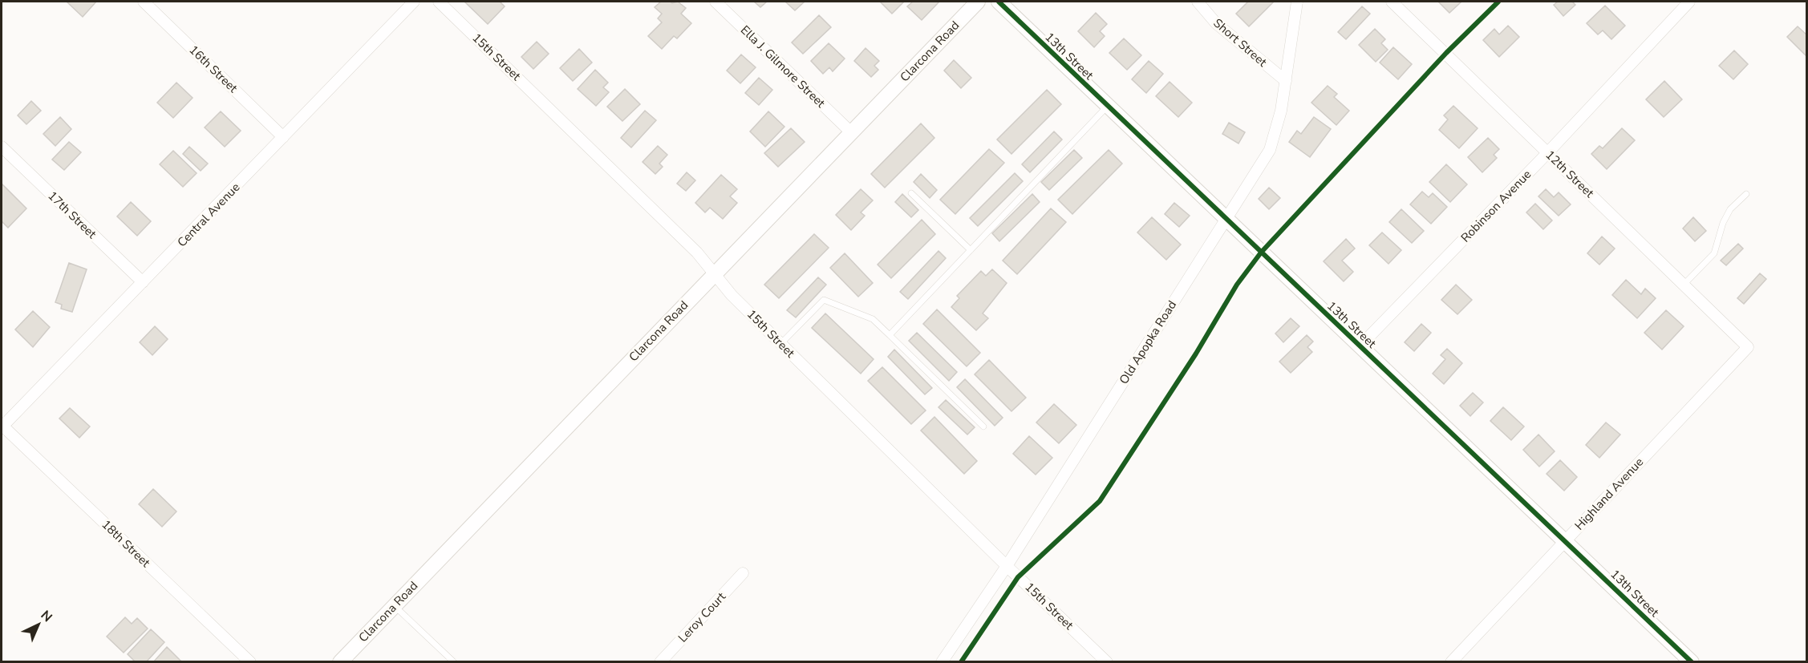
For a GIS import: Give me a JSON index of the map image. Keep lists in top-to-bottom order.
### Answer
{
  "streets": {
    "street": [
      "Short Street",
      "Clarcona Road",
      "13th Street",
      "15th Street",
      "Ella J. Gilmore Street",
      "16th Street",
      "12th Street",
      "Robinson Avenue",
      "17th Street",
      "Central Avenue",
      "Old Apopka Road",
      "Highland Avenue",
      "18th Street",
      "Leroy Court"
    ]
  },
  "crossings": [
    ["Short Street", "Old Apopka Road"],
    ["Clarcona Road", "15th Street"],
    ["Clarcona Road", "Ella J. Gilmore Street"],
    ["13th Street", "Robinson Avenue"],
    ["13th Street", "Old Apopka Road"],
    ["13th Street", "Highland Avenue"],
    ["15th Street", "Old Apopka Road"],
    ["16th Street", "Central Avenue"],
    ["12th Street", "Robinson Avenue"],
    ["12th Street", "Highland Avenue"],
    ["17th Street", "Central Avenue"],
    ["Central Avenue", "18th Street"]
  ],
  "north": "top right"
}
